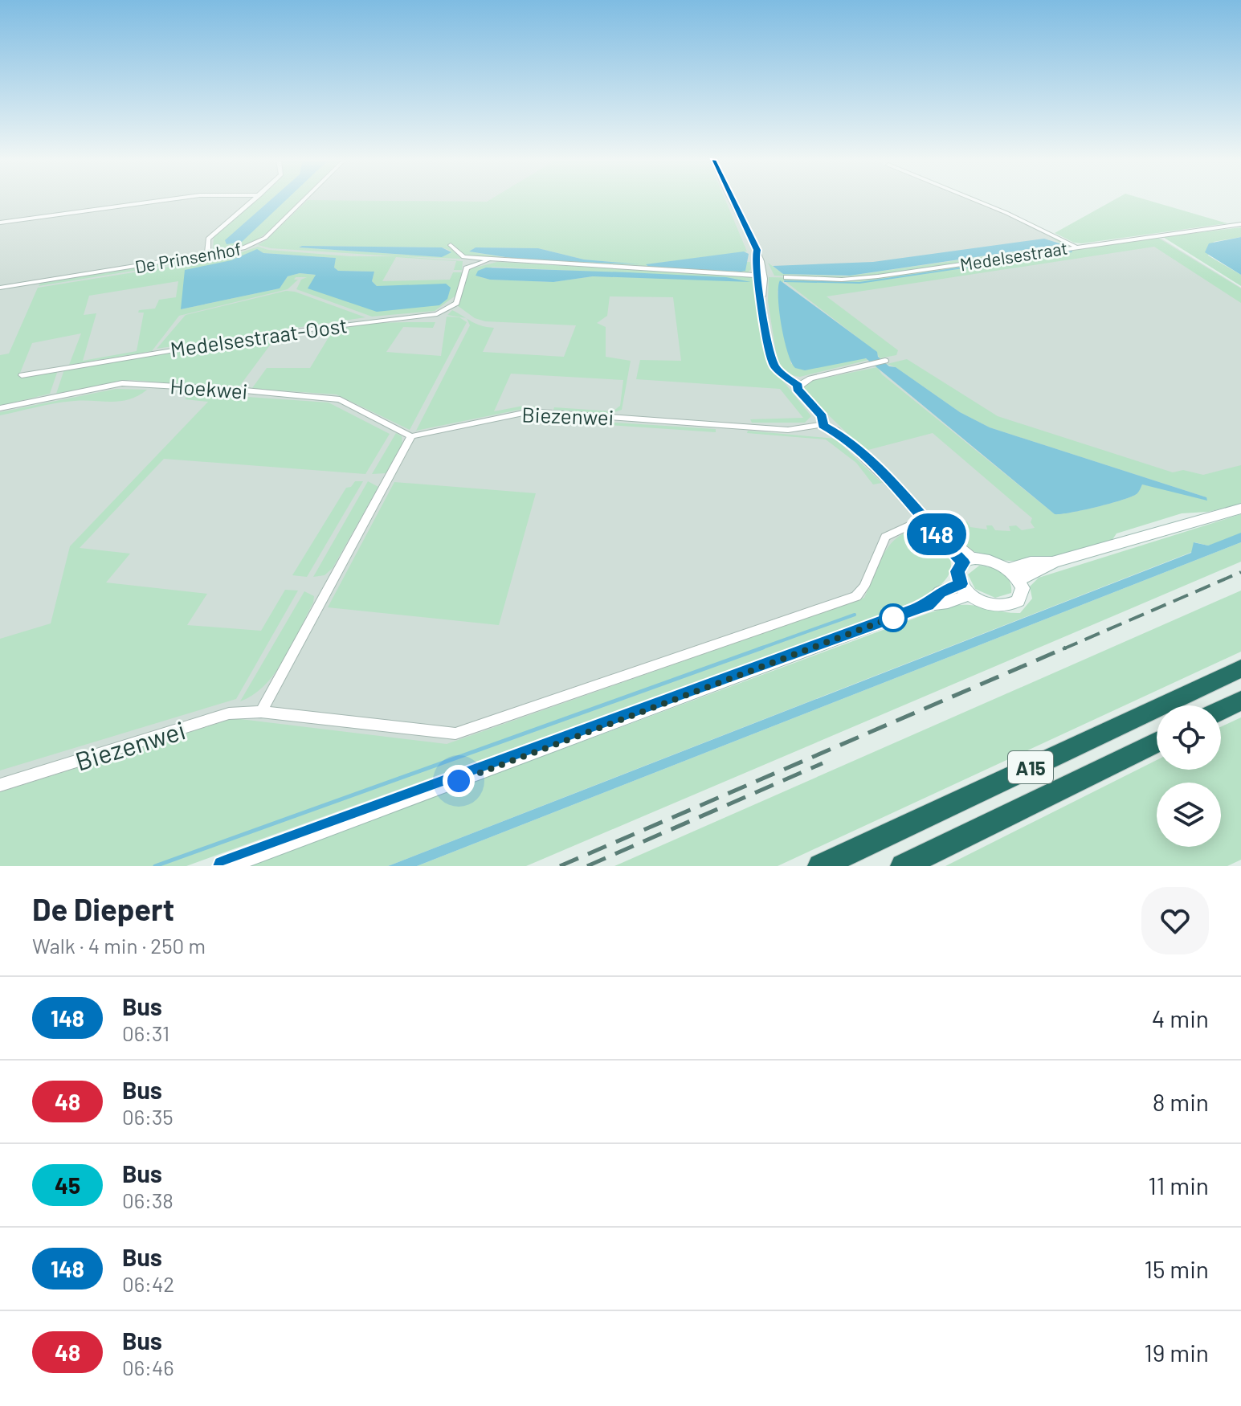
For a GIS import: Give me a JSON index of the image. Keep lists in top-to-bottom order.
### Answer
{
  "streets": {
    "highway": ["A15"],
    "street": [
      "Medelsestraat",
      "De Prinsenhof",
      "Medelsestraat-Oost",
      "Hoekwei",
      "Biezenwei"
    ]
  },
  "crossings": [
    ["Hoekwei", "Biezenwei"]
  ],
  "lines": ["bus line 148"],
  "page": {
    "on_map": "148",
    "heading": ["De Diepert", "Walk · 4 min · 250 m"],
    "list": [
      {
        "mark": "148",
        "name": "Bus",
        "note": "06:31",
        "value": "4 min"
      },
      {
        "mark": "48",
        "name": "Bus",
        "note": "06:35",
        "value": "8 min"
      },
      {
        "mark": "45",
        "name": "Bus",
        "note": "06:38",
        "value": "11 min"
      },
      {
        "mark": "148",
        "name": "Bus",
        "note": "06:42",
        "value": "15 min"
      },
      {
        "mark": "48",
        "name": "Bus",
        "note": "06:46",
        "value": "19 min"
      }
    ]
  }
}
